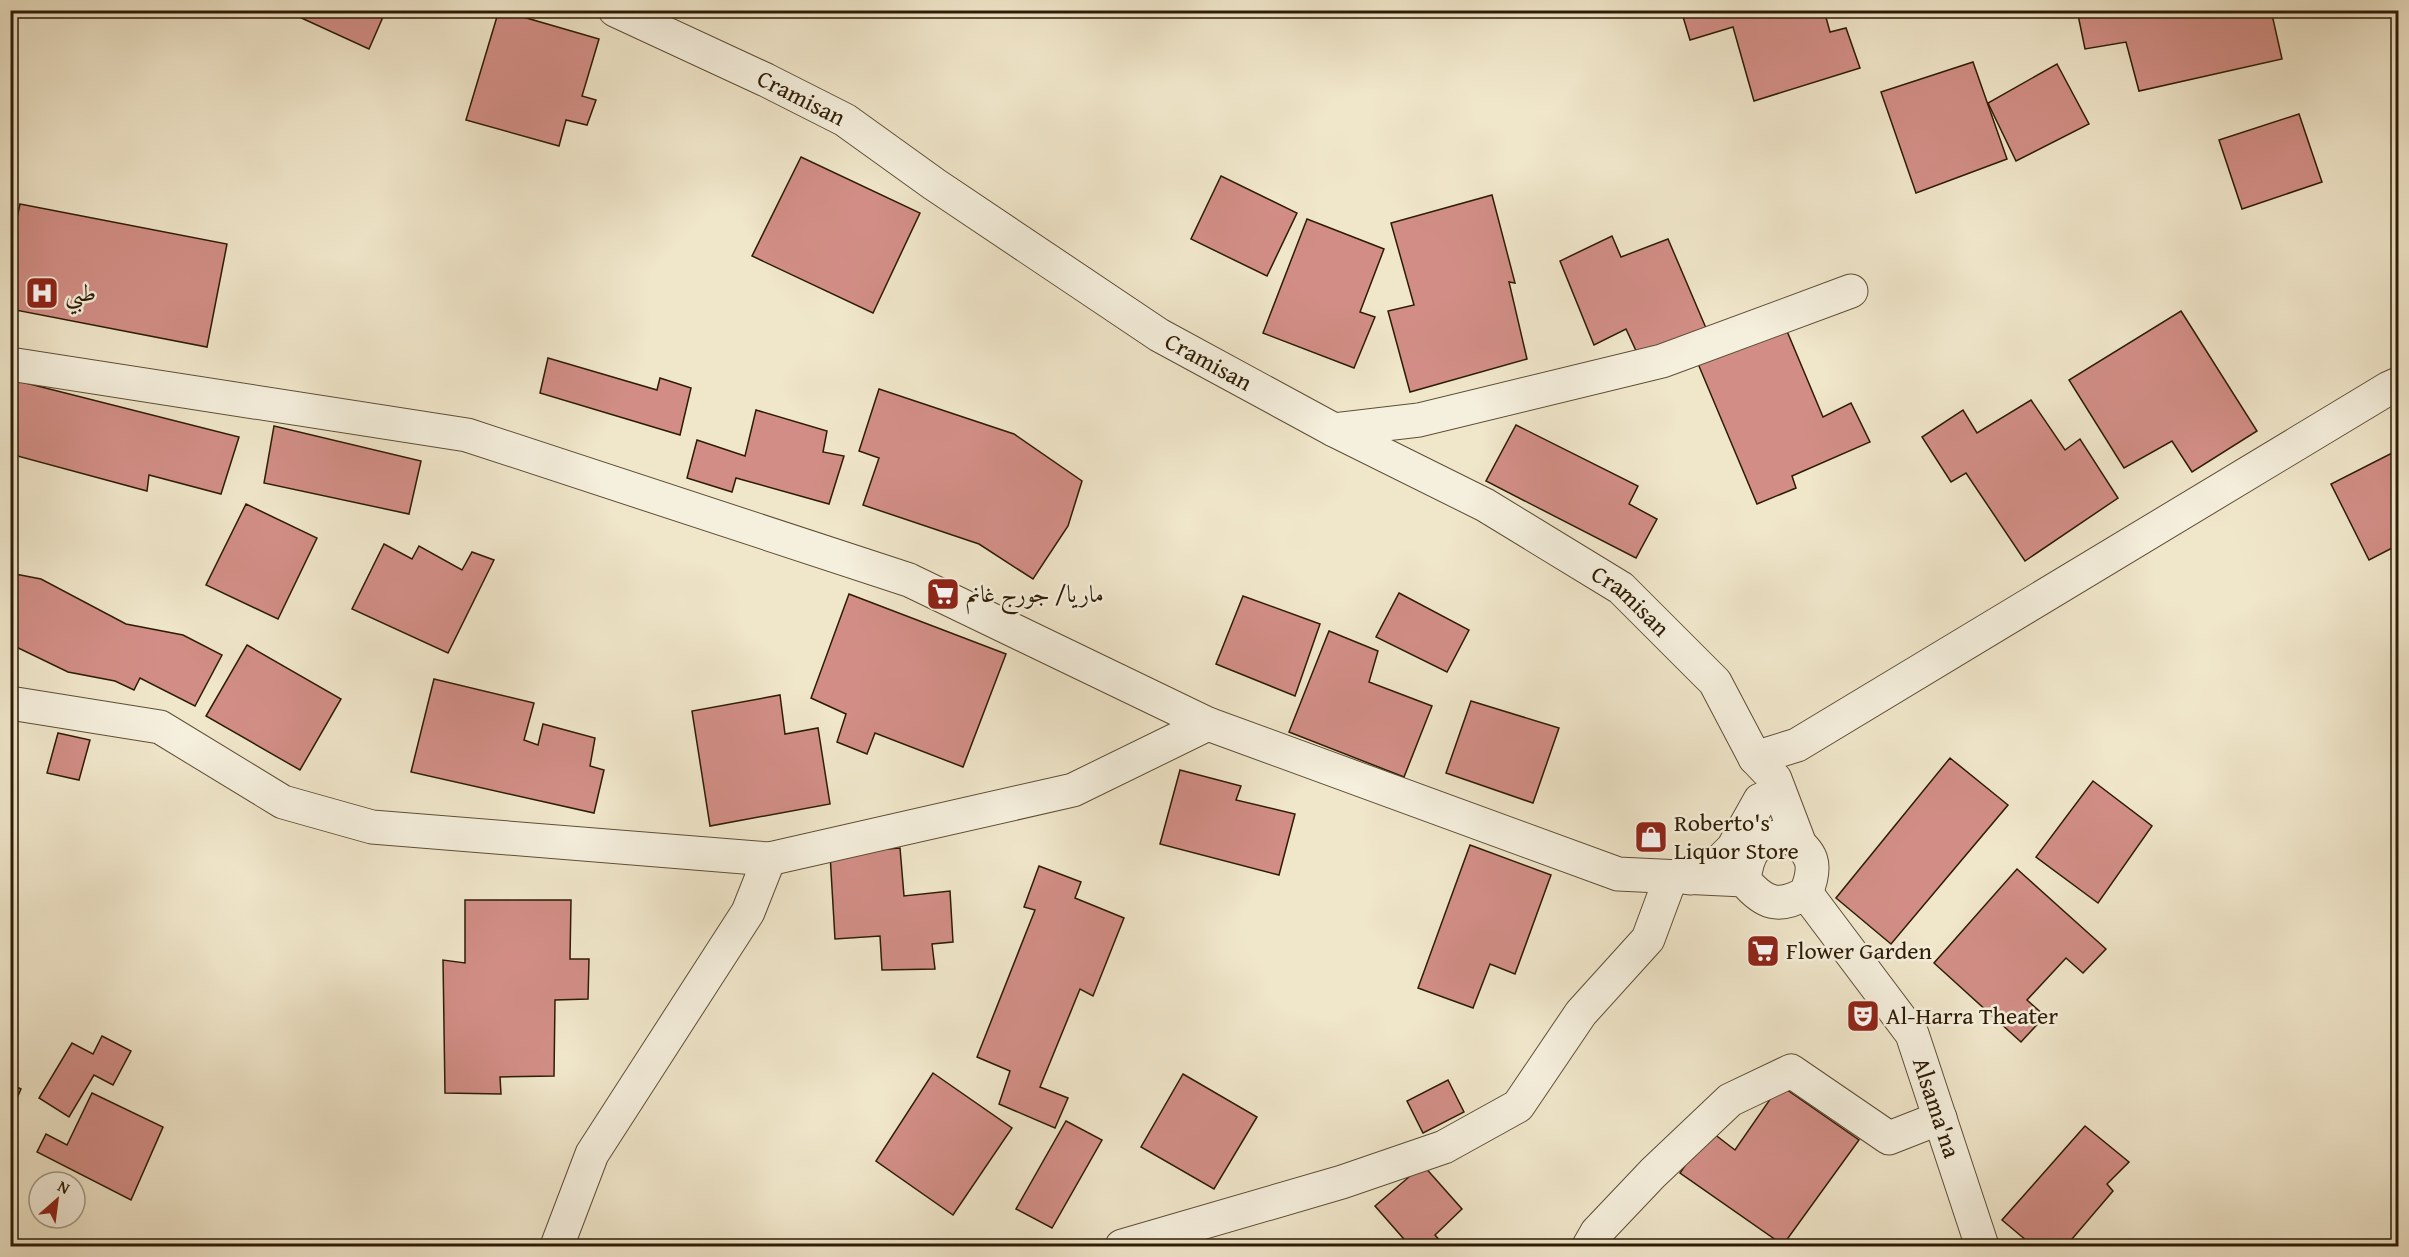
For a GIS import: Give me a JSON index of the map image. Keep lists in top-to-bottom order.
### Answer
{
  "streets": {
    "street": ["Cramisan", "Alsama'na"]
  },
  "places": {
    "hospital": ["طبي"],
    "supermarket": ["ماريا/ جورج غانم", "Flower Garden"],
    "shop": ["Roberto's Liquor Store"],
    "theatre": ["Al-Harra Theater"]
  },
  "north": "top right"
}
